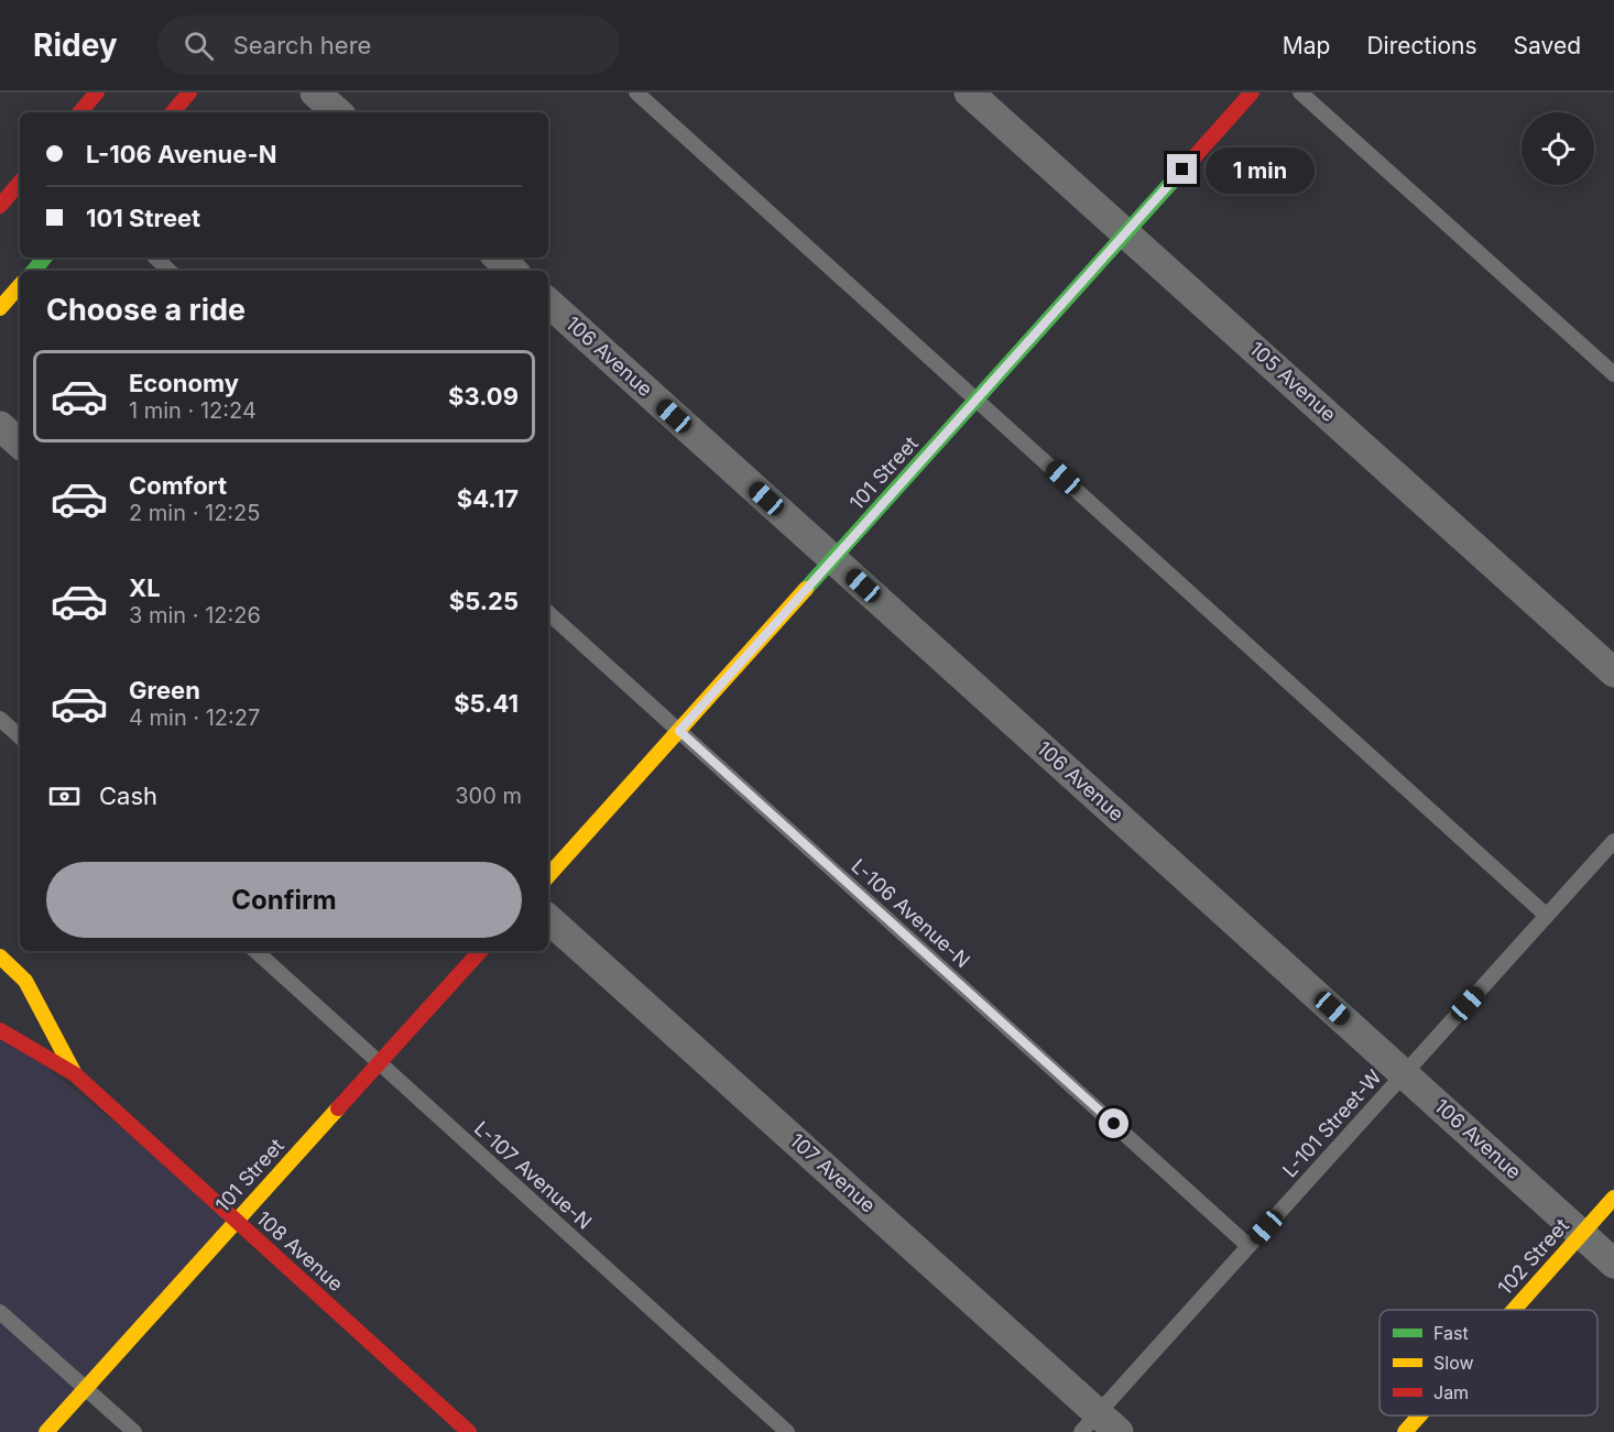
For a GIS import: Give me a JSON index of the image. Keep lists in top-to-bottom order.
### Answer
{
  "streets": {
    "street": [
      "106 Avenue",
      "105 Avenue",
      "101 Street",
      "107 Avenue",
      "108 Avenue",
      "102 Street"
    ],
    "lane": ["L-106 Avenue-N", "L-101 Street-W", "L-107 Avenue-N"]
  },
  "crossings": [
    ["106 Avenue", "101 Street"],
    ["106 Avenue", "L-101 Street-W"],
    ["106 Avenue", "102 Street"],
    ["105 Avenue", "101 Street"],
    ["101 Street", "L-106 Avenue-N"],
    ["101 Street", "L-107 Avenue-N"],
    ["101 Street", "108 Avenue"],
    ["L-106 Avenue-N", "L-101 Street-W"],
    ["L-101 Street-W", "107 Avenue"]
  ],
  "legend": ["Fast", "Slow", "Jam"],
  "page": {
    "header": "Ridey",
    "search": "Search here",
    "nav": ["Map", "Directions", "Saved"],
    "banner": ["L-106 Avenue-N", "101 Street"],
    "bubble": "1 min",
    "heading": "Choose a ride",
    "list": [
      {
        "name": "Economy",
        "note": "1 min · 12:24",
        "value": "$3.09"
      },
      {
        "name": "Comfort",
        "note": "2 min · 12:25",
        "value": "$4.17"
      },
      {
        "name": "XL",
        "note": "3 min · 12:26",
        "value": "$5.25"
      },
      {
        "name": "Green",
        "note": "4 min · 12:27",
        "value": "$5.41"
      }
    ],
    "pay": ["Cash", "300 m"],
    "buttons": "Confirm"
  }
}
